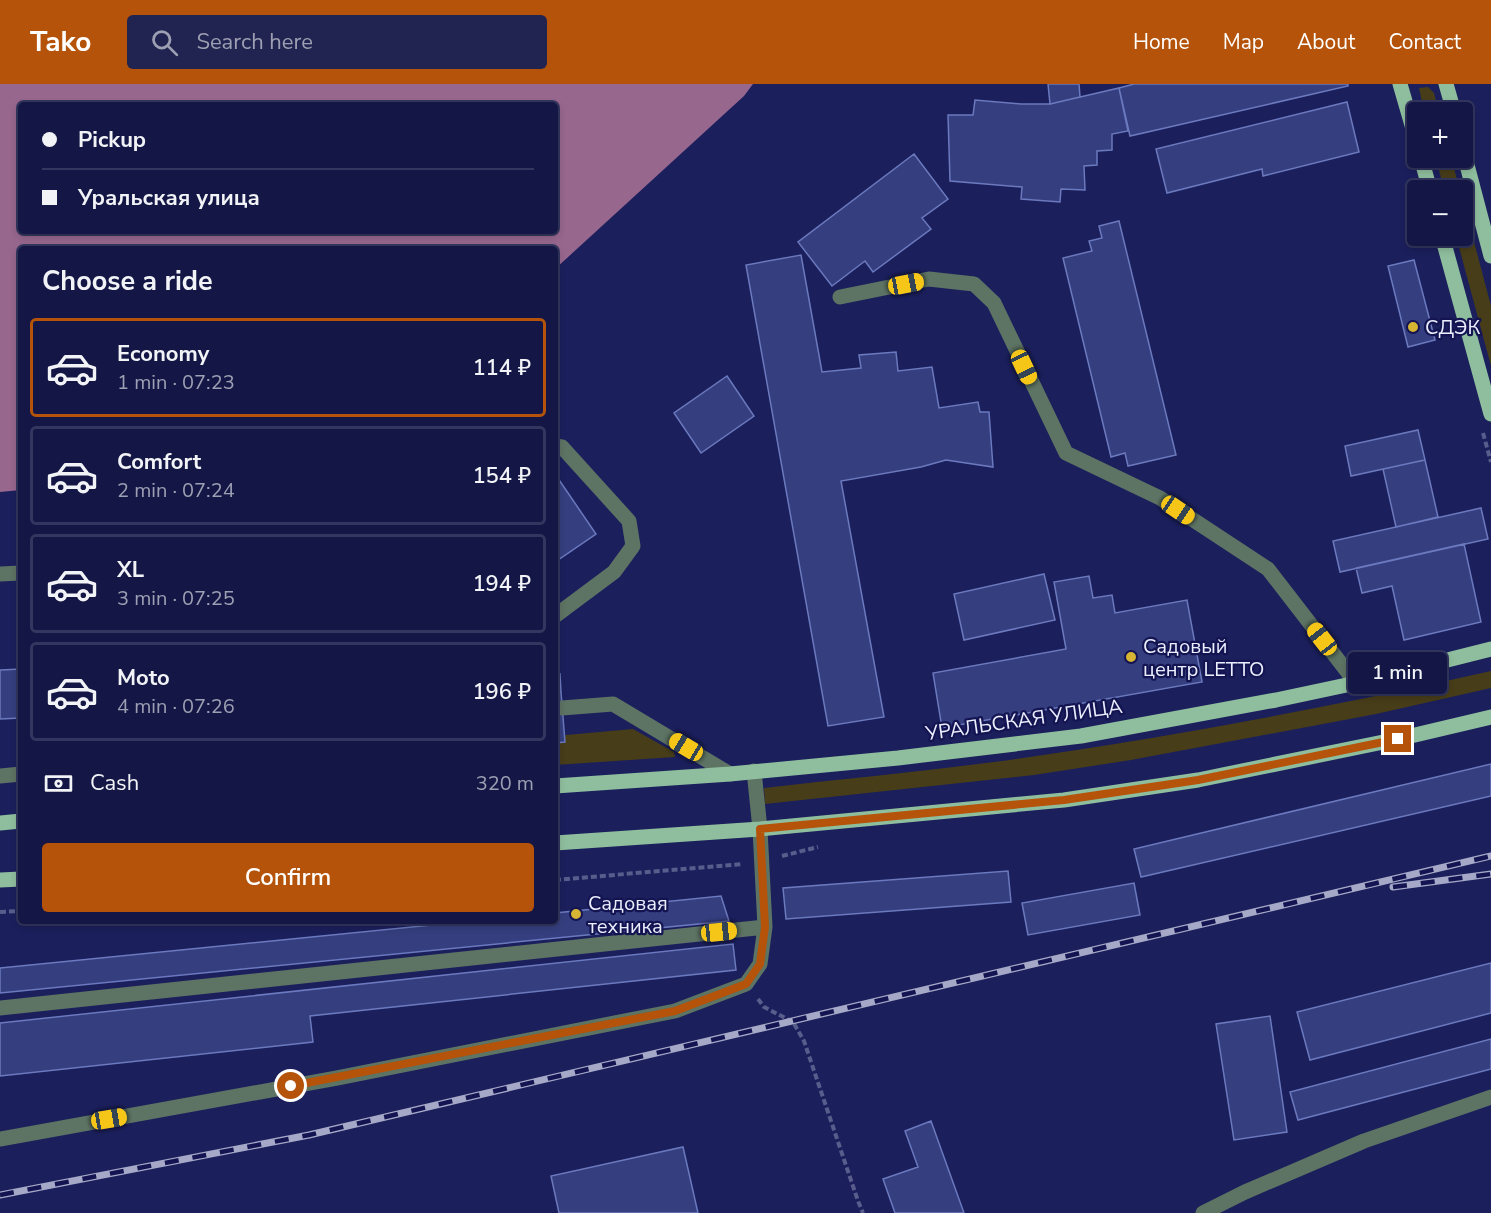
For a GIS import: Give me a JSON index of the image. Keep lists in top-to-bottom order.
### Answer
{
  "streets": {
    "main road": ["УРАЛЬСКАЯ УЛИЦА"]
  },
  "places": ["СДЭК", "Садовый центр LETTO", "Садовая техника"],
  "page": {
    "header": "Tako",
    "search": "Search here",
    "nav": [
      "Home",
      "Map",
      "About",
      "Contact"
    ],
    "map_buttons": ["+", "−"],
    "banner": ["Pickup", "Уральская улица"],
    "heading": "Choose a ride",
    "list": [
      {
        "name": "Economy",
        "note": "1 min · 07:23",
        "value": "114 ₽"
      },
      {
        "name": "Comfort",
        "note": "2 min · 07:24",
        "value": "154 ₽"
      },
      {
        "name": "XL",
        "note": "3 min · 07:25",
        "value": "194 ₽"
      },
      {
        "name": "Moto",
        "note": "4 min · 07:26",
        "value": "196 ₽"
      }
    ],
    "bubble": "1 min",
    "pay": ["Cash", "320 m"],
    "buttons": "Confirm"
  }
}
